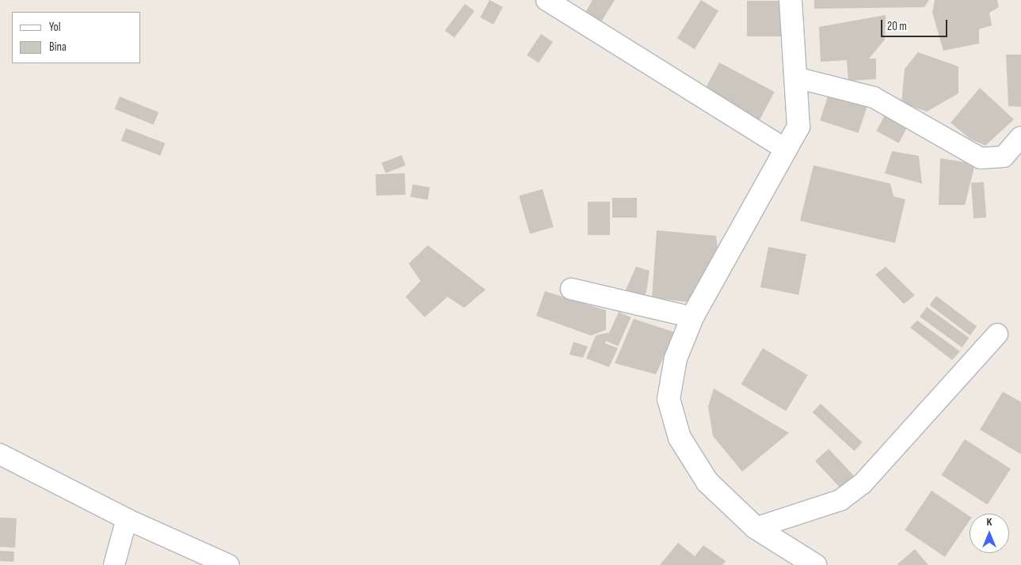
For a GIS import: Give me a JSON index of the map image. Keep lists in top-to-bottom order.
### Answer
{
  "legend": ["Yol", "Bina"],
  "scale_bar": "20 m",
  "north": "top"
}
